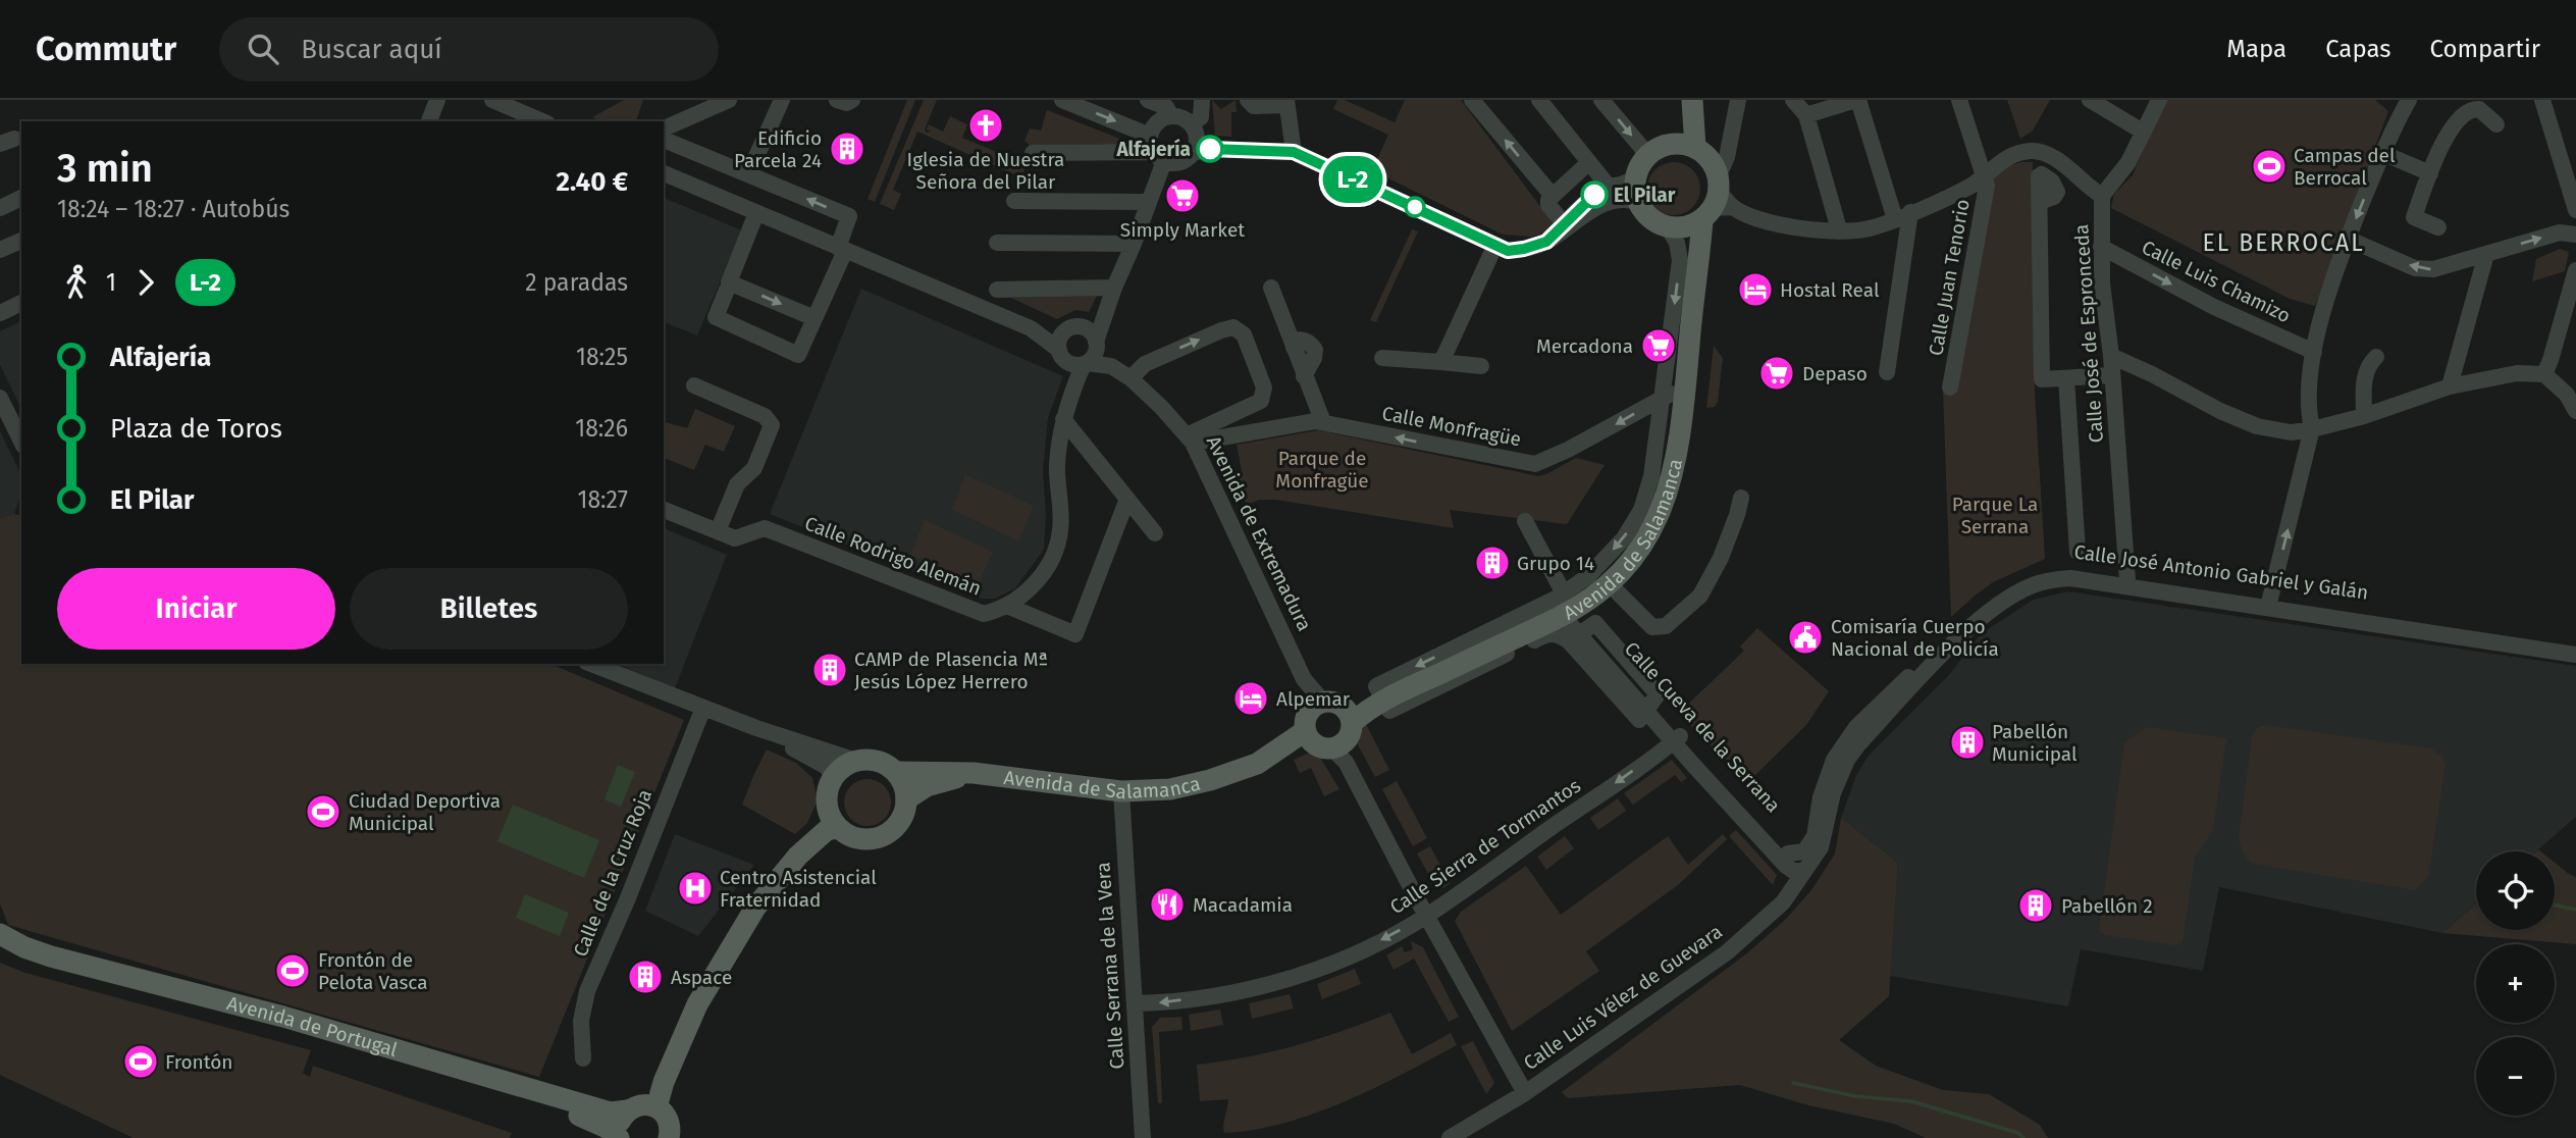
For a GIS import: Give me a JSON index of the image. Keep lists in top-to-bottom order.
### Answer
{
  "streets": {
    "main road": ["Avenida de Salamanca", "Avenida de Portugal"],
    "street": [
      "Calle Juan Tenorio",
      "Calle Luis Chamizo",
      "Calle José de Espronceda",
      "Calle Monfragüe",
      "Avenida de Extremadura",
      "Calle Rodrigo Alemán",
      "Calle José Antonio Gabriel y Galán",
      "Calle Cueva de la Serrana",
      "Calle Sierra de Tormantos",
      "Calle de la Cruz Roja",
      "Calle Serrana de la Vera",
      "Calle Luis Vélez de Guevara"
    ]
  },
  "crossings": [
    ["Calle Luis Chamizo", "Calle José de Espronceda"],
    ["Calle José de Espronceda", "Calle José Antonio Gabriel y Galán"],
    ["Calle Monfragüe", "Avenida de Extremadura"],
    ["Calle Monfragüe", "Avenida de Salamanca"],
    ["Avenida de Salamanca", "Calle Serrana de la Vera"],
    ["Calle José Antonio Gabriel y Galán", "Calle Cueva de la Serrana"],
    ["Calle José Antonio Gabriel y Galán", "Calle Luis Vélez de Guevara"],
    ["Calle Cueva de la Serrana", "Calle Sierra de Tormantos"],
    ["Calle Cueva de la Serrana", "Calle Luis Vélez de Guevara"],
    ["Calle Sierra de Tormantos", "Calle Serrana de la Vera"]
  ],
  "one_way": ["Calle Monfragüe", "Calle Sierra de Tormantos"],
  "districts": ["EL BERROCAL"],
  "parks": ["Parque de Monfragüe", "Parque La Serrana"],
  "places": {
    "church": ["Iglesia de Nuestra Señora del Pilar"],
    "building": [
      "Edificio Parcela 24",
      "Grupo 14",
      "CAMP de Plasencia Mª Jesús López Herrero",
      "Pabellón Municipal",
      "Pabellón 2",
      "Aspace"
    ],
    "other": ["Alfajería", "El Pilar"],
    "sports": [
      "Campas del Berrocal",
      "Ciudad Deportiva Municipal",
      "Frontón de Pelota Vasca",
      "Frontón"
    ],
    "supermarket": ["Simply Market", "Mercadona", "Depaso"],
    "hotel": ["Hostal Real", "Alpemar"],
    "public building": ["Comisaría Cuerpo Nacional de Policía"],
    "hospital": ["Centro Asistencial Fraternidad"],
    "restaurant": ["Macadamia"]
  },
  "lines": ["bus line L-2"],
  "page": {
    "header": "Commutr",
    "search": "Buscar aquí",
    "nav": ["Mapa", "Capas", "Compartir"],
    "on_map": "L-2",
    "heading": ["3 min", "18:24 – 18:27 · Autobús", "2.40 €"],
    "legs": ["1", "L-2", "2 paradas"],
    "list": [
      {
        "name": "Alfajería",
        "value": "18:25"
      },
      {
        "name": "Plaza de Toros",
        "value": "18:26"
      },
      {
        "name": "El Pilar",
        "value": "18:27"
      }
    ],
    "buttons": ["Iniciar", "Billetes"],
    "map_buttons": ["+", "−"]
  }
}
